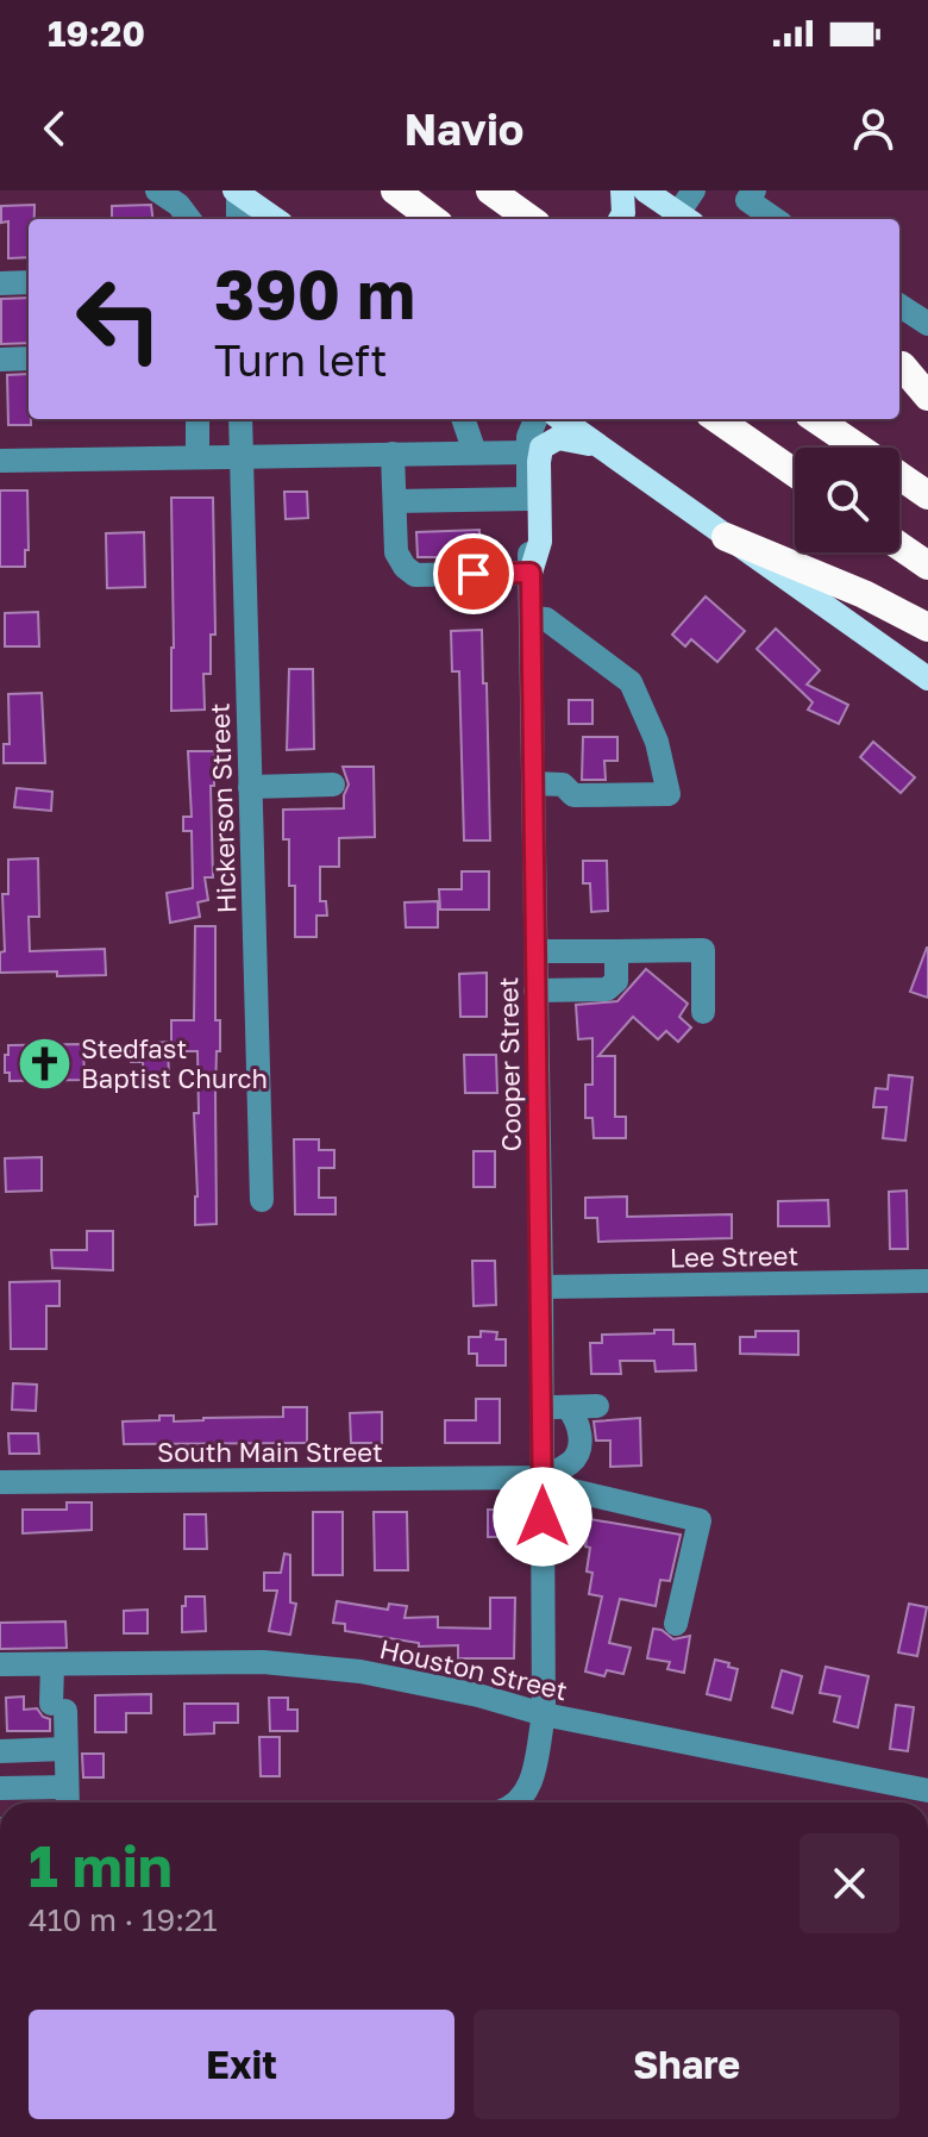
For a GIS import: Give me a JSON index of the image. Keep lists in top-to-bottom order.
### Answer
{
  "streets": {
    "street": [
      "Hickerson Street",
      "Cooper Street",
      "Lee Street",
      "South Main Street",
      "Houston Street"
    ]
  },
  "crossings": [
    ["Cooper Street", "Lee Street"],
    ["Cooper Street", "South Main Street"],
    ["Cooper Street", "Houston Street"]
  ],
  "places": {
    "church": ["Stedfast Baptist Church"]
  },
  "page": {
    "status": "19:20",
    "header": "Navio",
    "turn": ["390 m", "Turn left"],
    "heading": ["1 min", "410 m · 19:21"],
    "buttons": ["Exit", "Share"]
  }
}
